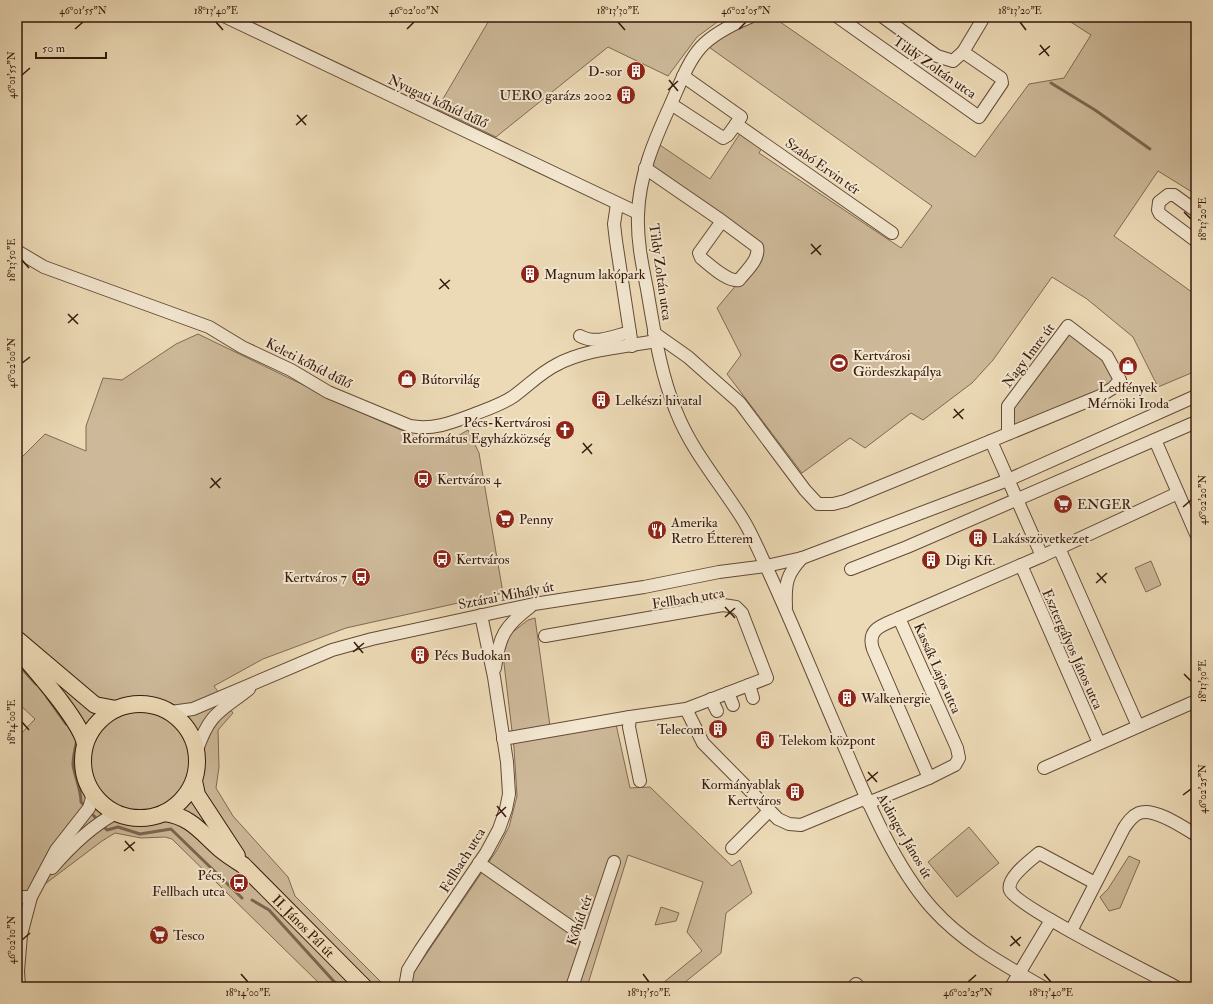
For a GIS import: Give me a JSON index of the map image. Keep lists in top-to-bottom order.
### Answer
{
  "streets": {
    "main road": ["II. János Pál út"],
    "street": [
      "Tildy Zoltán utca",
      "Nyugati kőhíd dűlő",
      "Szabó Ervin tér",
      "Nagy Imre út",
      "Keleti kőhíd dűlő",
      "Sztárai Mihály út",
      "Fellbach utca",
      "Esztergályos János utca",
      "Kassák Lajos utca",
      "Aidinger János út",
      "Kőhíd tér"
    ]
  },
  "crossings": [
    ["Tildy Zoltán utca", "Nyugati kőhíd dűlő"],
    ["Tildy Zoltán utca", "Nagy Imre út"],
    ["Tildy Zoltán utca", "Keleti kőhíd dűlő"],
    ["Tildy Zoltán utca", "Sztárai Mihály út"],
    ["Tildy Zoltán utca", "Aidinger János út"],
    ["Sztárai Mihály út", "Fellbach utca"],
    ["Sztárai Mihály út", "Aidinger János út"],
    ["Fellbach utca", "Kassák Lajos utca"],
    ["Kassák Lajos utca", "Aidinger János út"]
  ],
  "places": {
    "building": [
      "D-sor",
      "UERO garázs 2002",
      "Magnum lakópark",
      "Lelkészi hivatal",
      "Lakásszövetkezet",
      "Digi Kft.",
      "Pécs Budokan",
      "Walkenergie",
      "Telecom",
      "Telekom központ",
      "Kormányablak Kertváros"
    ],
    "sports": ["Kertvárosi Gördeszkapálya"],
    "shop": ["Ledfények Mérnöki Iroda", "Bútorvilág"],
    "church": ["Pécs-Kertvárosi Református Egyházközség"],
    "bus stop": [
      "Kertváros 4",
      "Kertváros",
      "Kertváros 7",
      "Pécs, Fellbach utca"
    ],
    "supermarket": ["ENGER", "Penny", "Tesco"],
    "restaurant": ["Amerika Retro Étterem"]
  },
  "scale_bar": "50 m",
  "coordinates": [
    "46°01'55\"N",
    "18°13'40\"E",
    "46°02'00\"N",
    "18°13'30\"E",
    "46°02'05\"N",
    "18°13'20\"E",
    "18°13'50\"E",
    "46°02'20\"N",
    "18°14'00\"E",
    "46°02'25\"N",
    "46°02'10\"N"
  ]
}
